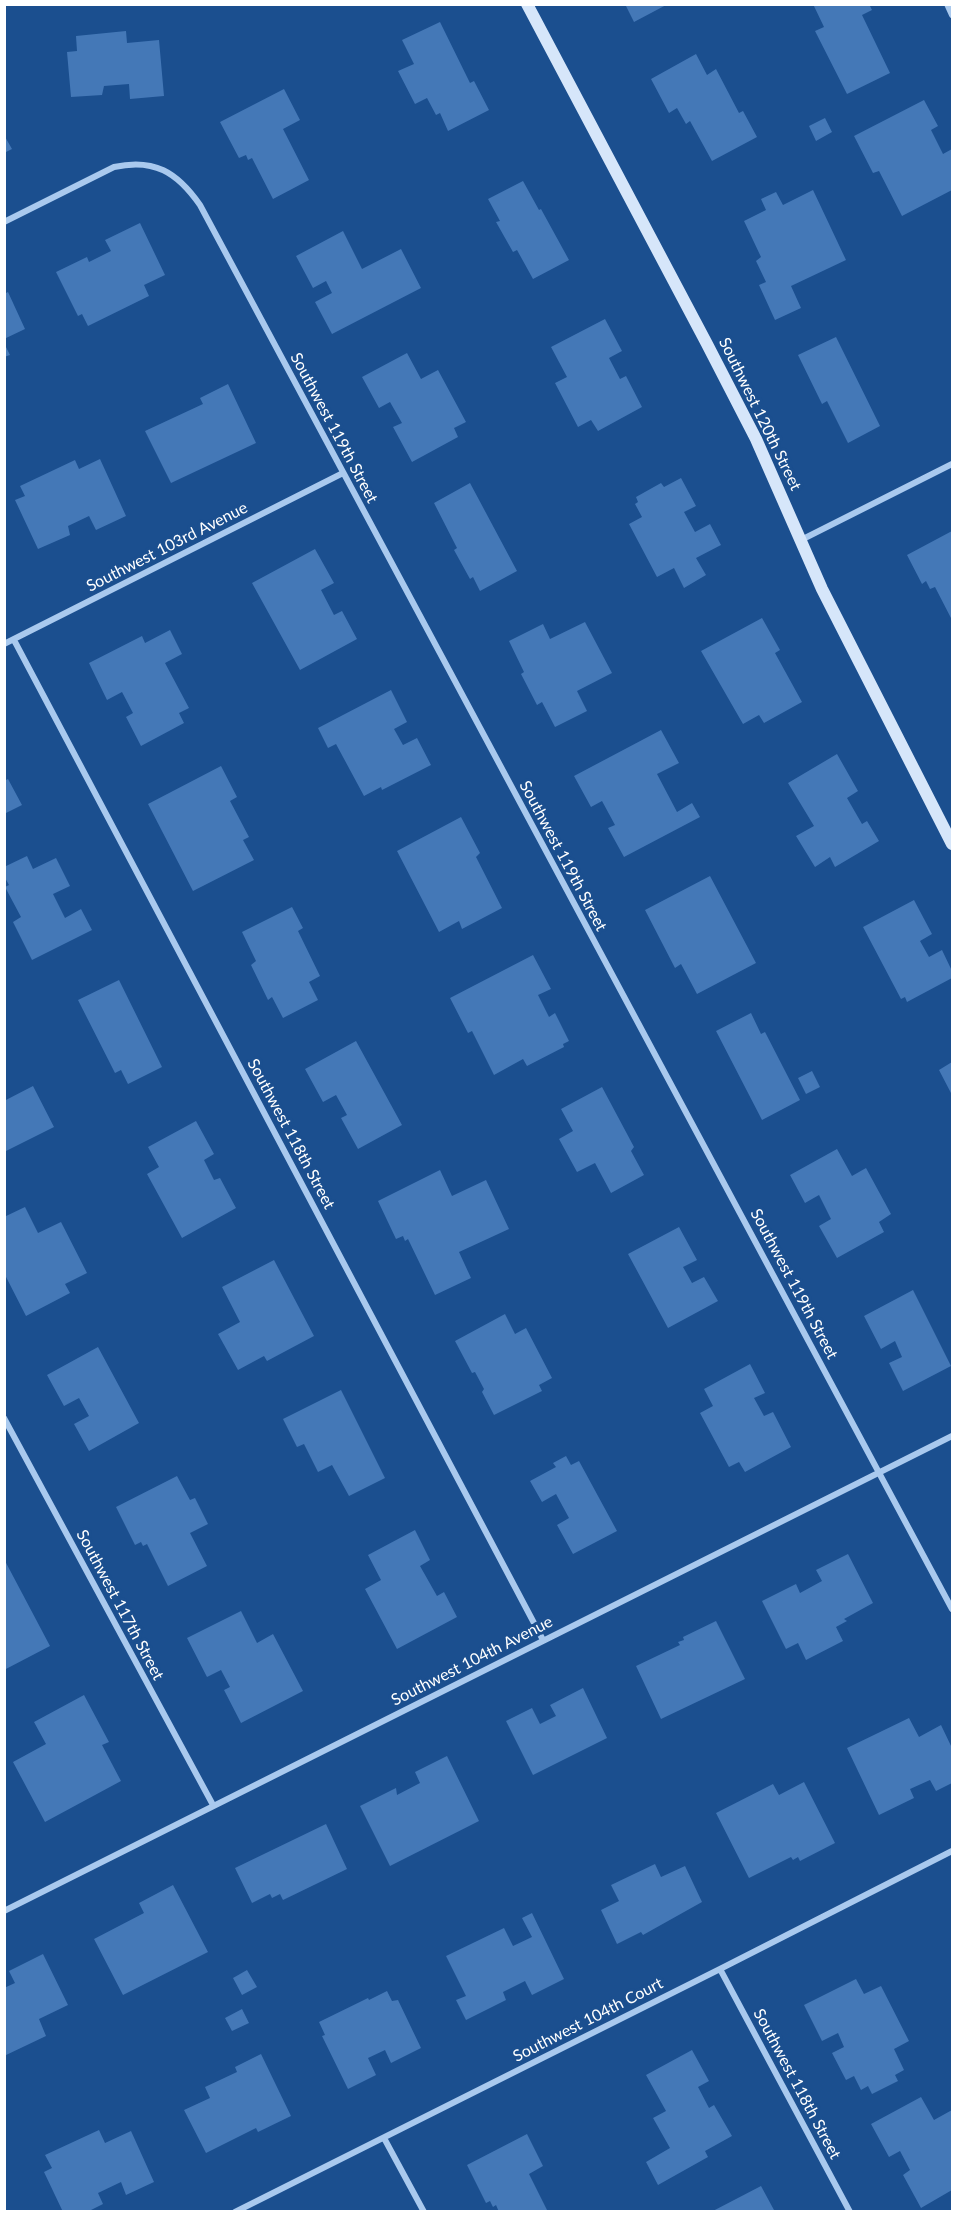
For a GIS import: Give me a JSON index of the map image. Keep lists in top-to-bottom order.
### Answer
{
  "streets": {
    "street": [
      "Southwest 120th Street",
      "Southwest 119th Street",
      "Southwest 103rd Avenue",
      "Southwest 118th Street",
      "Southwest 117th Street",
      "Southwest 104th Avenue",
      "Southwest 104th Court"
    ]
  },
  "crossings": [
    ["Southwest 119th Street", "Southwest 103rd Avenue"],
    ["Southwest 119th Street", "Southwest 104th Avenue"],
    ["Southwest 103rd Avenue", "Southwest 118th Street"],
    ["Southwest 118th Street", "Southwest 104th Avenue"],
    ["Southwest 118th Street", "Southwest 104th Court"],
    ["Southwest 117th Street", "Southwest 104th Avenue"]
  ]
}
